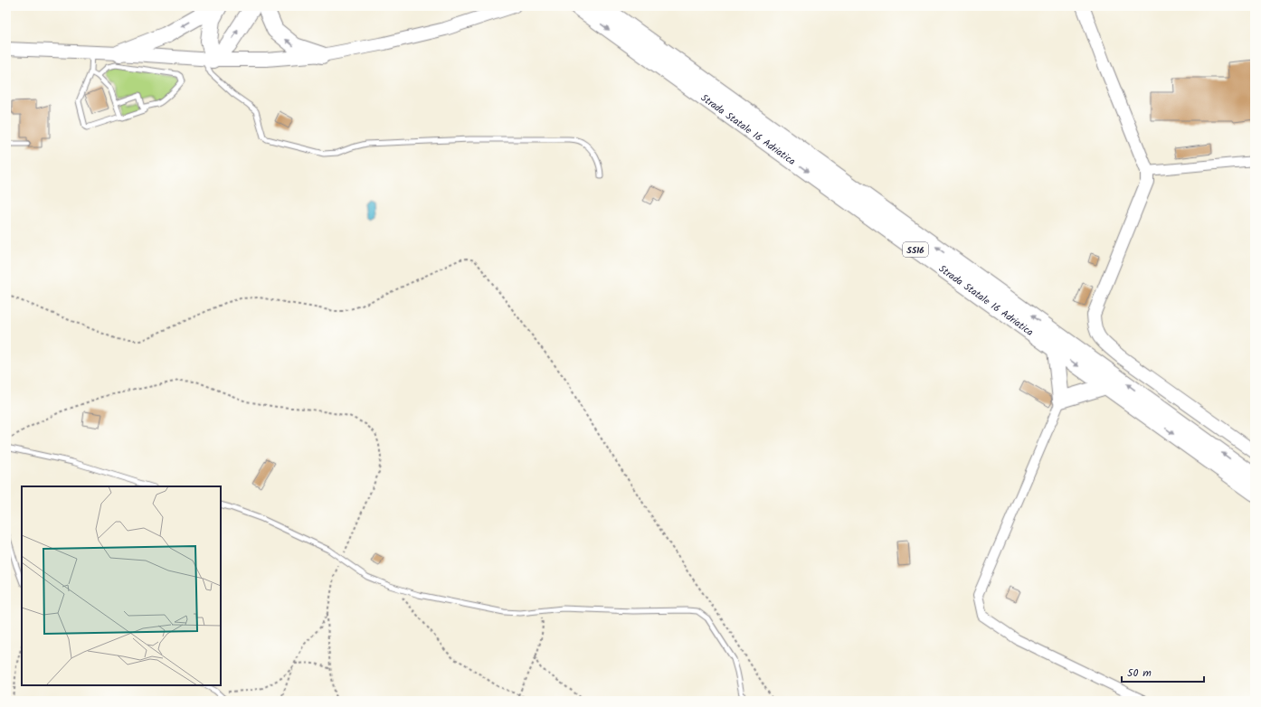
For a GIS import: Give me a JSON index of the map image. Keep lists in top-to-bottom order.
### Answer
{
  "streets": {
    "highway": ["Strada Statale 16 Adriatica", "SS16"]
  },
  "scale_bar": "50 m"
}
